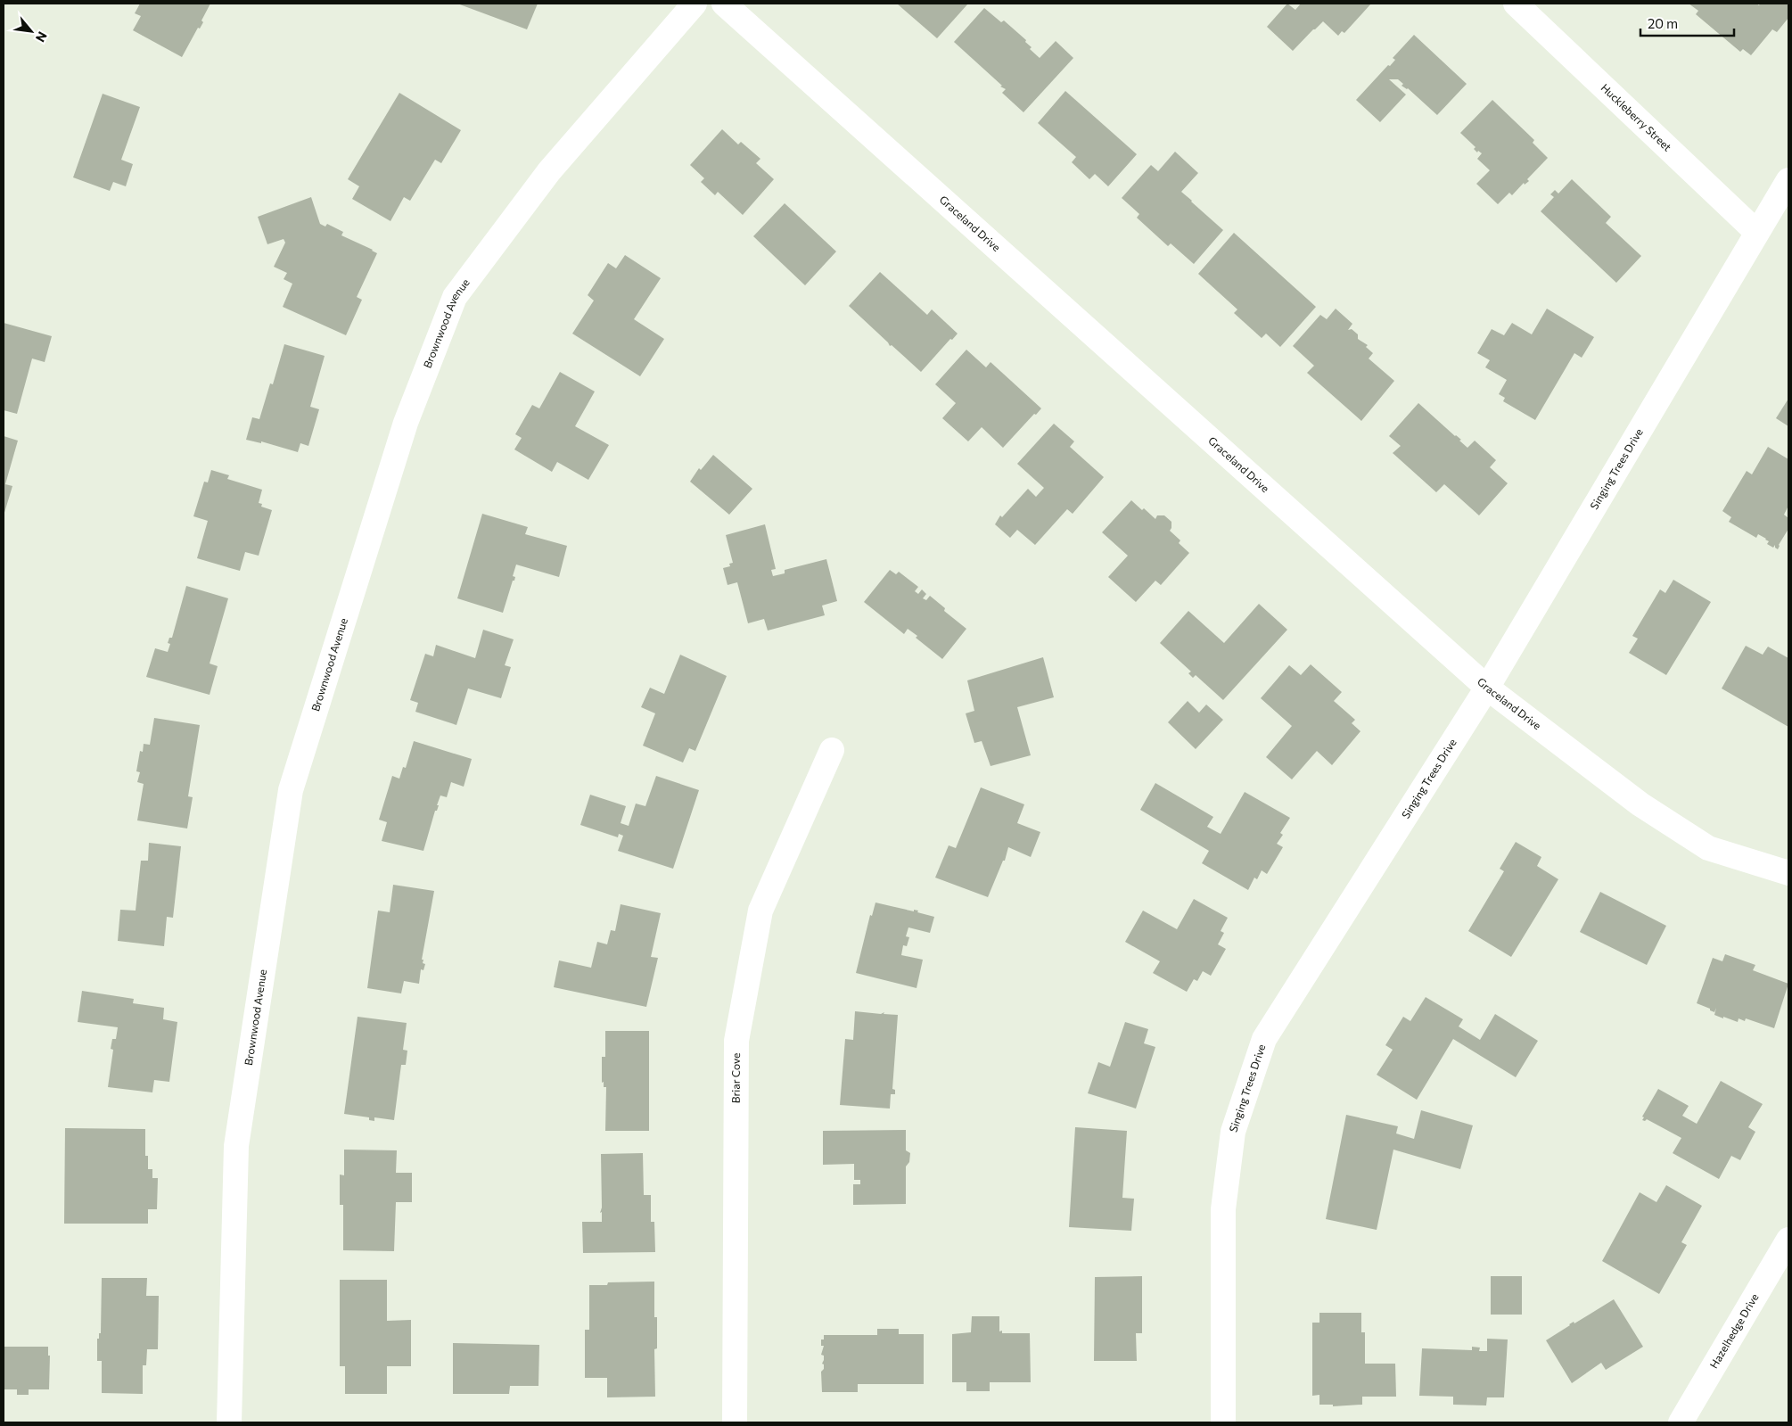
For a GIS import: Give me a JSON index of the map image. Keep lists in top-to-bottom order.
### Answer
{
  "streets": {
    "street": [
      "Huckleberry Street",
      "Graceland Drive",
      "Brownwood Avenue",
      "Singing Trees Drive",
      "Briar Cove",
      "Hazelhedge Drive"
    ]
  },
  "crossings": [
    ["Huckleberry Street", "Singing Trees Drive"],
    ["Graceland Drive", "Singing Trees Drive"]
  ],
  "scale_bar": "20 m",
  "north": "bottom right"
}
